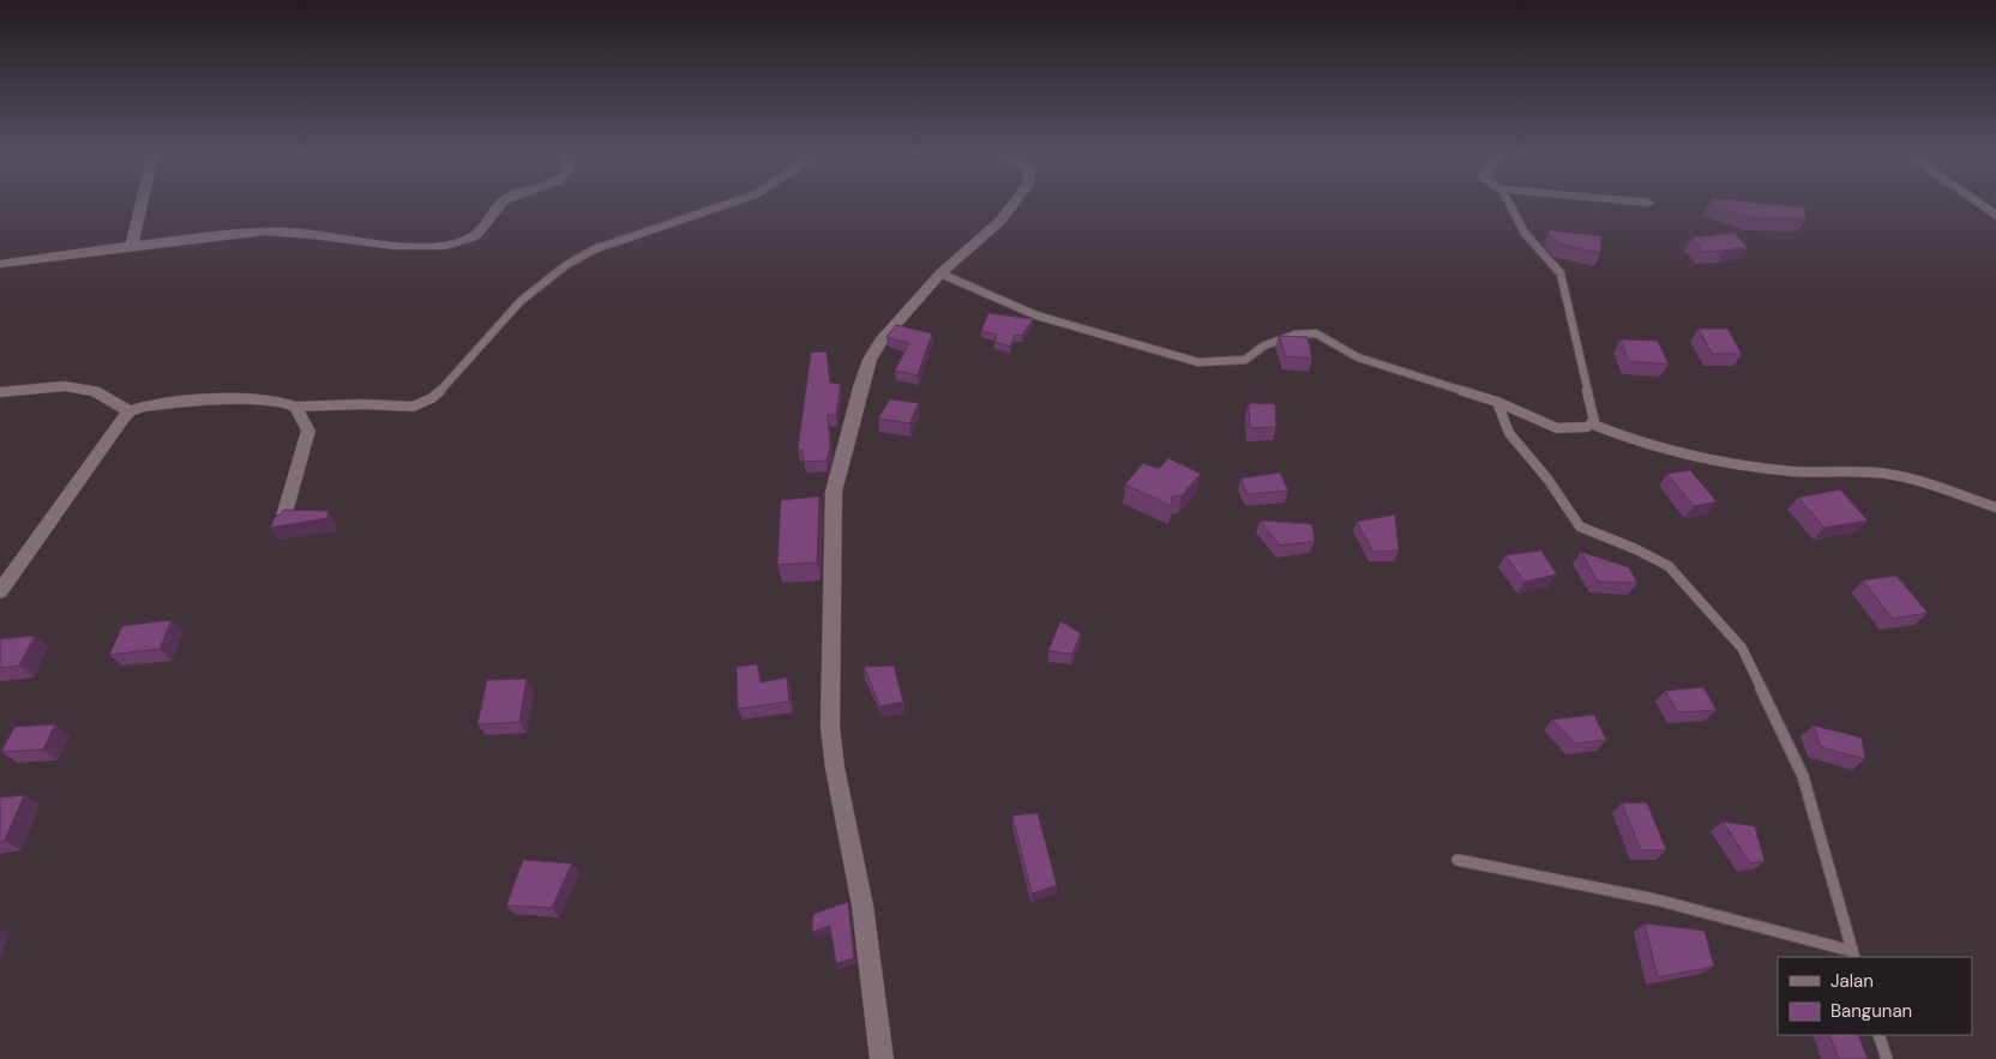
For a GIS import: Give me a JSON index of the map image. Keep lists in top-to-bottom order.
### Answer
{
  "legend": ["Jalan", "Bangunan"]
}
